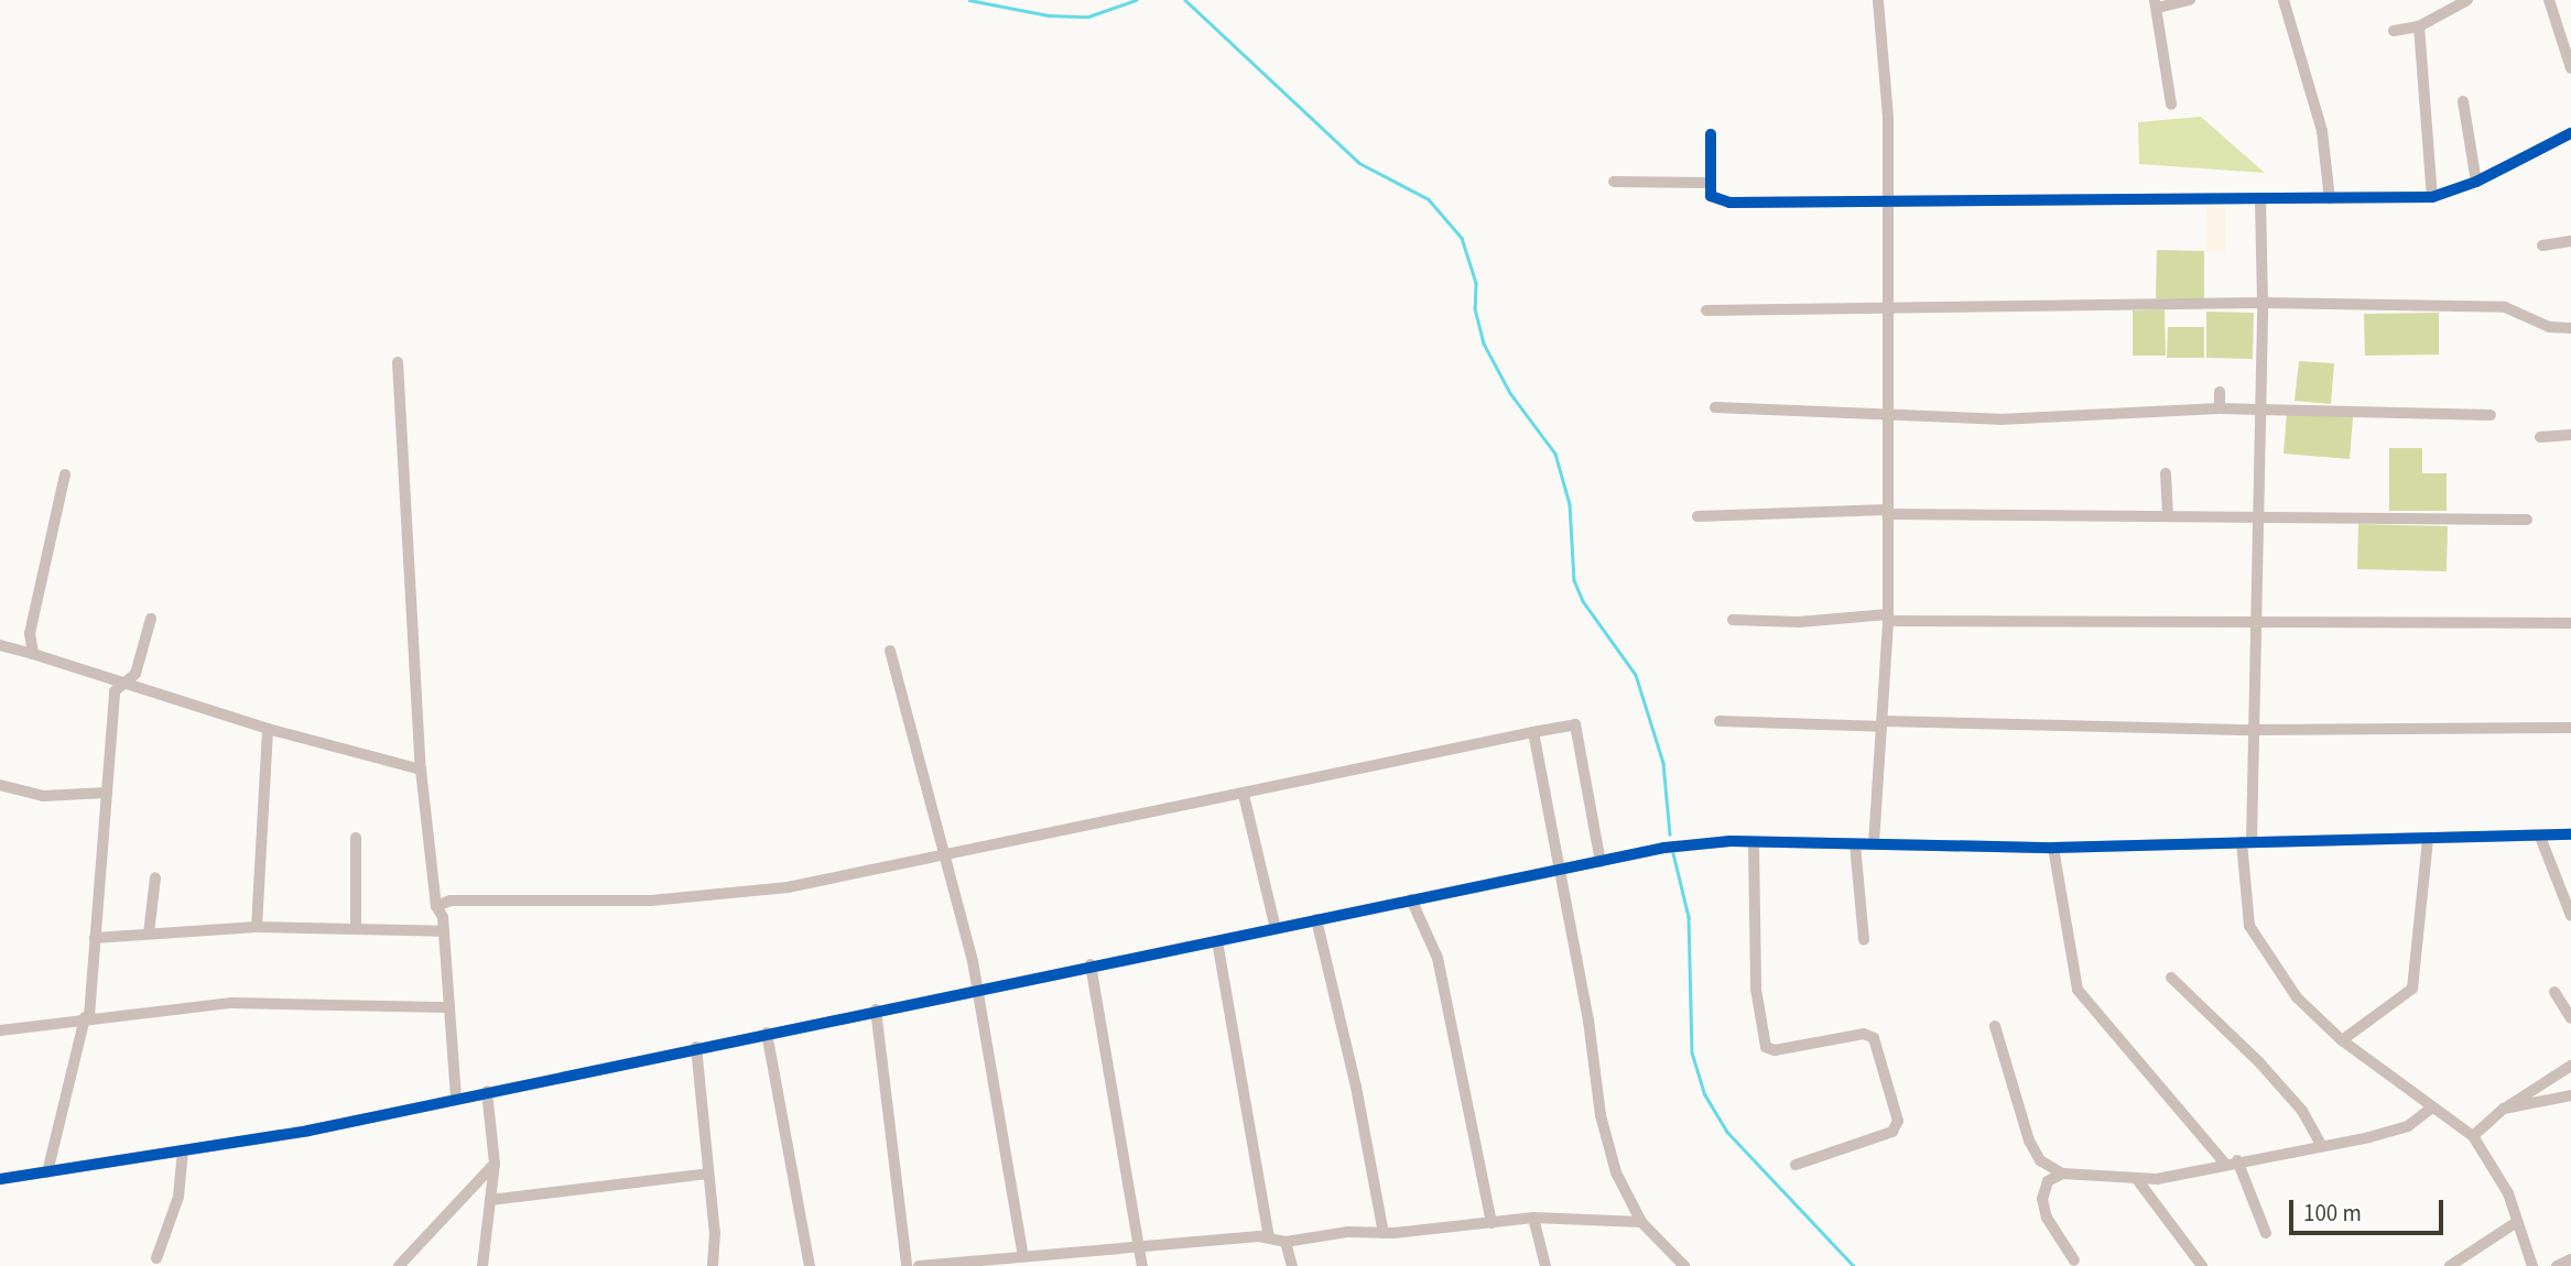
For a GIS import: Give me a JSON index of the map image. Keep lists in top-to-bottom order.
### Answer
{
  "scale_bar": "100 m"
}
